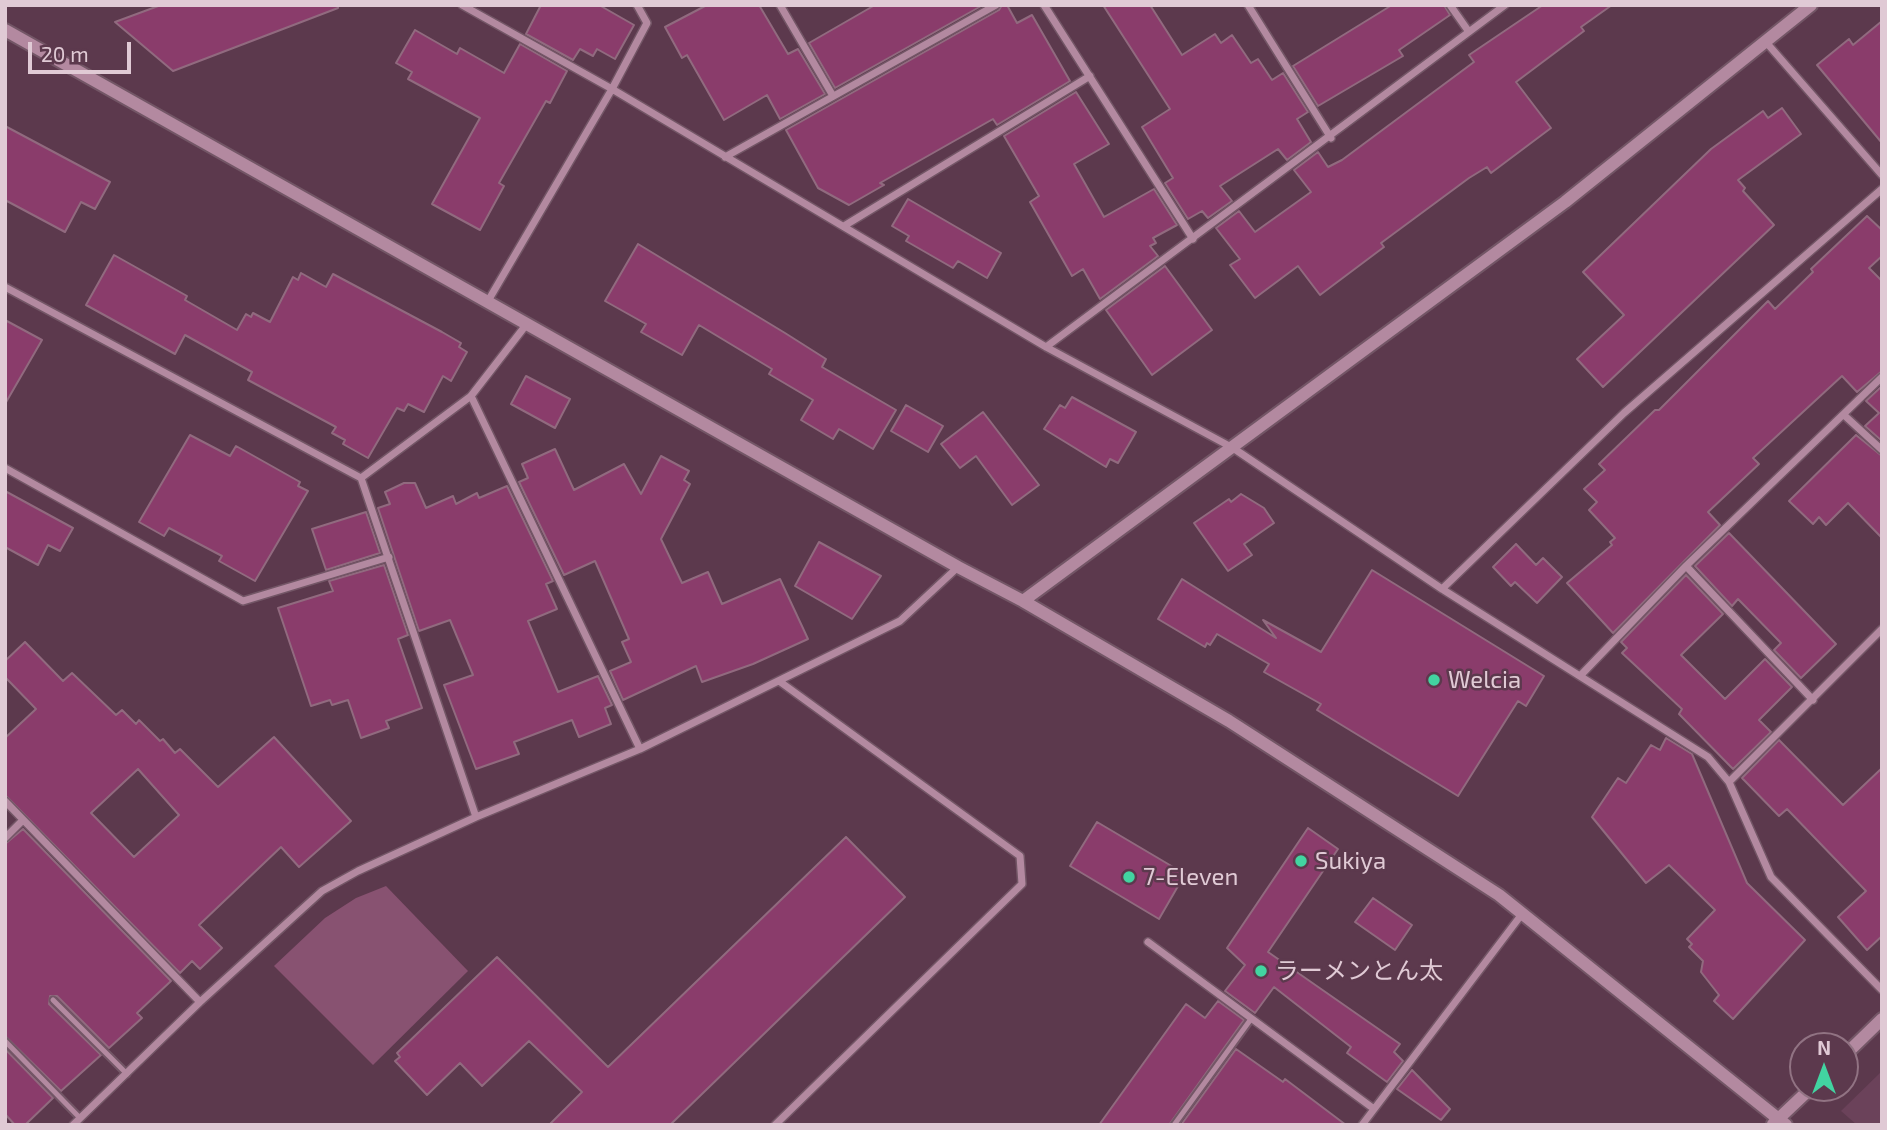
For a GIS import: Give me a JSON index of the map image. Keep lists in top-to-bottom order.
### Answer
{
  "places": [
    "Welcia",
    "Sukiya",
    "7-Eleven",
    "ラーメンとん太"
  ],
  "scale_bar": "20 m",
  "north": "top"
}
